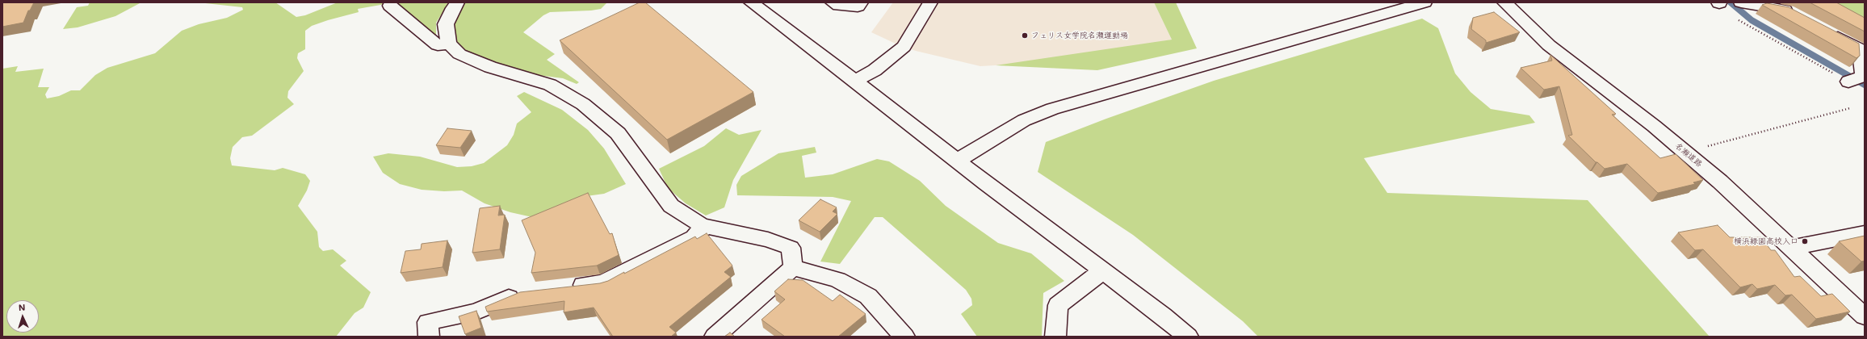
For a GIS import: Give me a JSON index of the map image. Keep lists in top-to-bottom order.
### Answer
{
  "streets": {
    "street": ["名瀬道路"]
  },
  "places": ["フェリス女学院名瀬運動場", "横浜緑園高校入口"],
  "north": "top"
}
